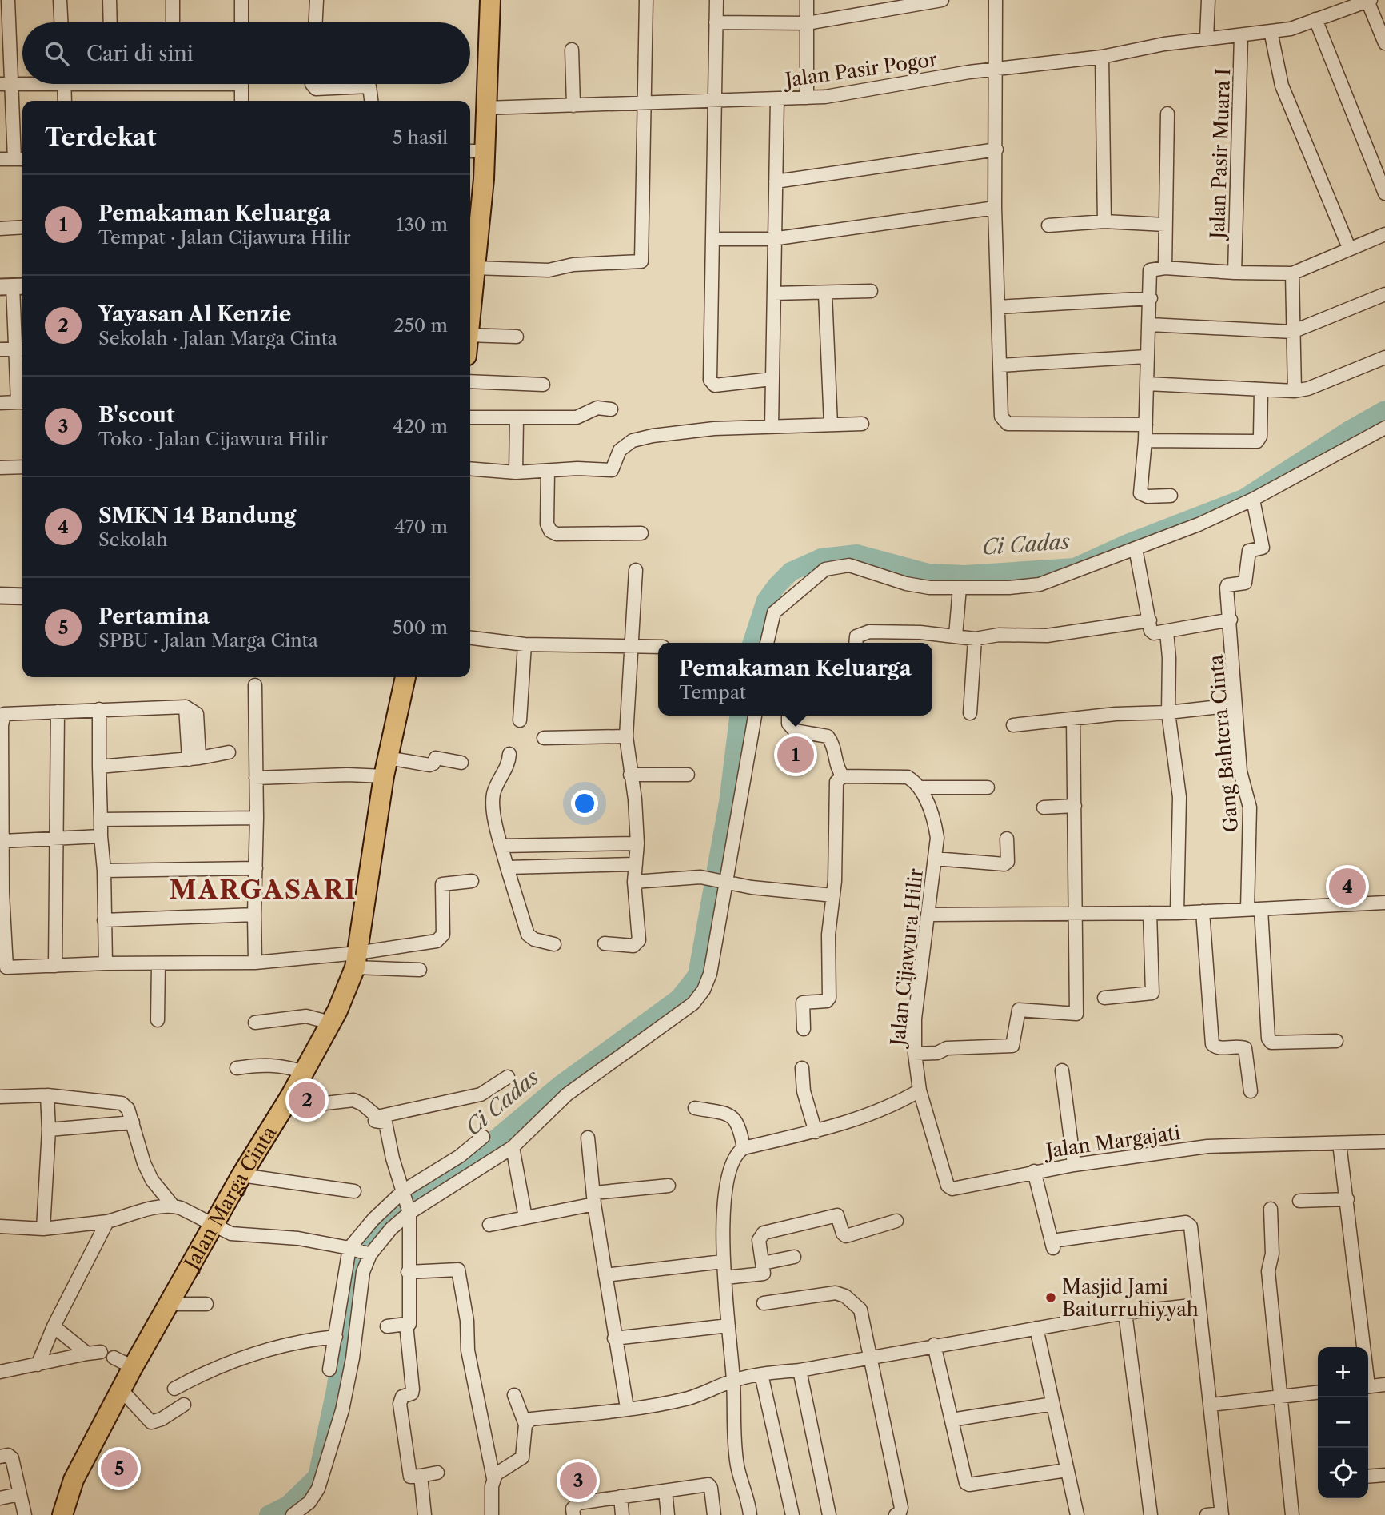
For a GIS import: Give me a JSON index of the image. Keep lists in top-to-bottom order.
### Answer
{
  "streets": {
    "main road": ["Jalan Marga Cinta"],
    "street": [
      "Jalan Pasir Pogor",
      "Jalan Pasir Muara I",
      "Gang Bahtera Cinta",
      "Jalan Cijawura Hilir",
      "Jalan Margajati"
    ]
  },
  "crossings": [
    ["Jalan Pasir Pogor", "Jalan Pasir Muara I"],
    ["Jalan Cijawura Hilir", "Jalan Margajati"]
  ],
  "districts": ["MARGASARI"],
  "water": ["Ci Cadas"],
  "places": ["Masjid Jami Baiturruhiyyah"],
  "page": {
    "search": "Cari di sini",
    "heading": ["Terdekat", "5 hasil"],
    "list": [
      {
        "mark": "1",
        "name": "Pemakaman Keluarga",
        "note": "Tempat · Jalan Cijawura Hilir",
        "value": "130 m"
      },
      {
        "mark": "2",
        "name": "Yayasan Al Kenzie",
        "note": "Sekolah · Jalan Marga Cinta",
        "value": "250 m"
      },
      {
        "mark": "3",
        "name": "B'scout",
        "note": "Toko · Jalan Cijawura Hilir",
        "value": "420 m"
      },
      {
        "mark": "4",
        "name": "SMKN 14 Bandung",
        "note": "Sekolah",
        "value": "470 m"
      },
      {
        "mark": "5",
        "name": "Pertamina",
        "note": "SPBU · Jalan Marga Cinta",
        "value": "500 m"
      }
    ],
    "popup": ["Pemakaman Keluarga", "Tempat"],
    "pins": [
      "1",
      "4",
      "2",
      "5",
      "3"
    ],
    "map_buttons": ["+", "−"]
  }
}
